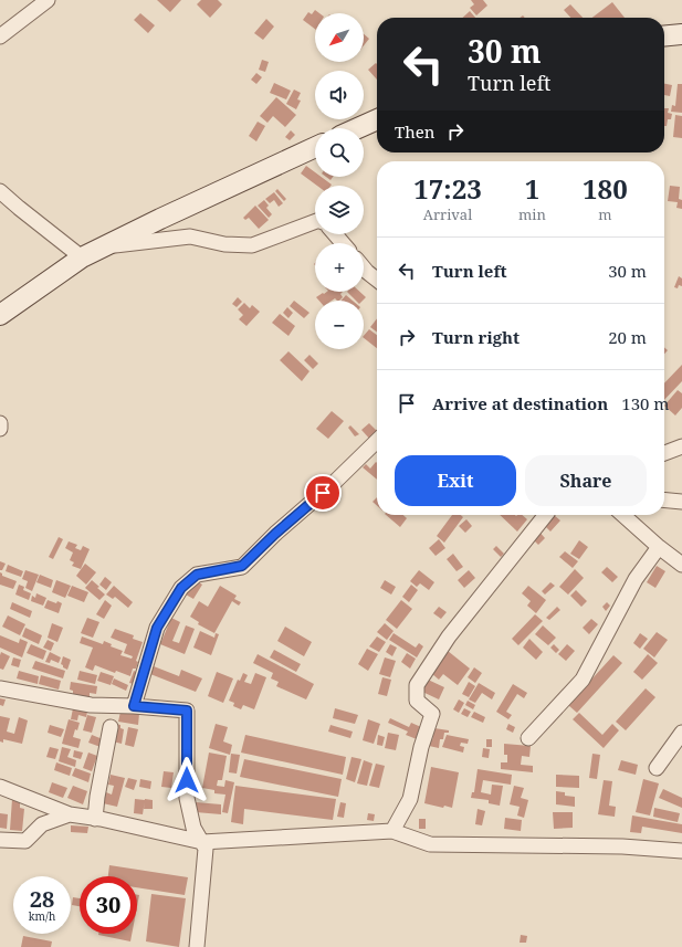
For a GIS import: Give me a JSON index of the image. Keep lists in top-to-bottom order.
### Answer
{
  "north": "bottom left",
  "page": {
    "map_buttons": ["+", "−"],
    "turn": ["30 m", "Turn left"],
    "then": "Then",
    "eta": [
      "17:23",
      "Arrival",
      "1",
      "min",
      "180",
      "m"
    ],
    "list": [
      {
        "name": "Turn left",
        "value": "30 m"
      },
      {
        "name": "Turn right",
        "value": "20 m"
      },
      {
        "name": "Arrive at destination",
        "value": "130 m"
      }
    ],
    "buttons": ["Exit", "Share"],
    "speed": "28 km/h",
    "limit": "30"
  }
}
